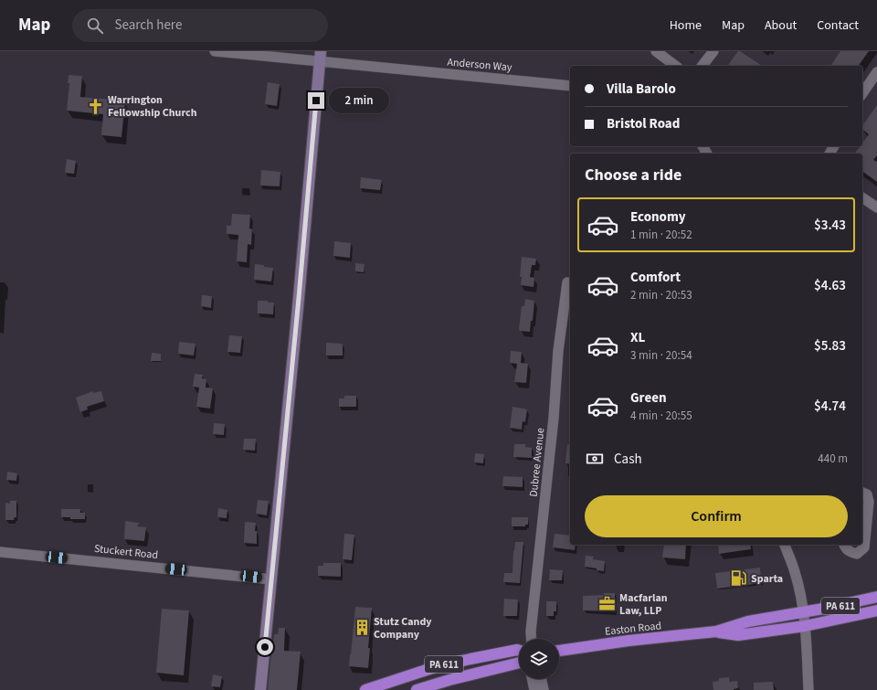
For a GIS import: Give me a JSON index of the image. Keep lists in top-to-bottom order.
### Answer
{
  "streets": {
    "highway": ["PA 611", "Easton Road"],
    "street": ["Anderson Way", "Dubree Avenue", "Stuckert Road"]
  },
  "places": {
    "church": ["Warrington Fellowship Church"],
    "fuel station": ["Sparta"],
    "office": ["Macfarlan Law, LLP"],
    "building": ["Stutz Candy Company"]
  },
  "page": {
    "header": "Map",
    "search": "Search here",
    "nav": [
      "Home",
      "Map",
      "About",
      "Contact"
    ],
    "banner": ["Villa Barolo", "Bristol Road"],
    "bubble": "2 min",
    "heading": "Choose a ride",
    "list": [
      {
        "name": "Economy",
        "note": "1 min · 20:52",
        "value": "$3.43"
      },
      {
        "name": "Comfort",
        "note": "2 min · 20:53",
        "value": "$4.63"
      },
      {
        "name": "XL",
        "note": "3 min · 20:54",
        "value": "$5.83"
      },
      {
        "name": "Green",
        "note": "4 min · 20:55",
        "value": "$4.74"
      }
    ],
    "pay": ["Cash", "440 m"],
    "buttons": "Confirm"
  }
}
